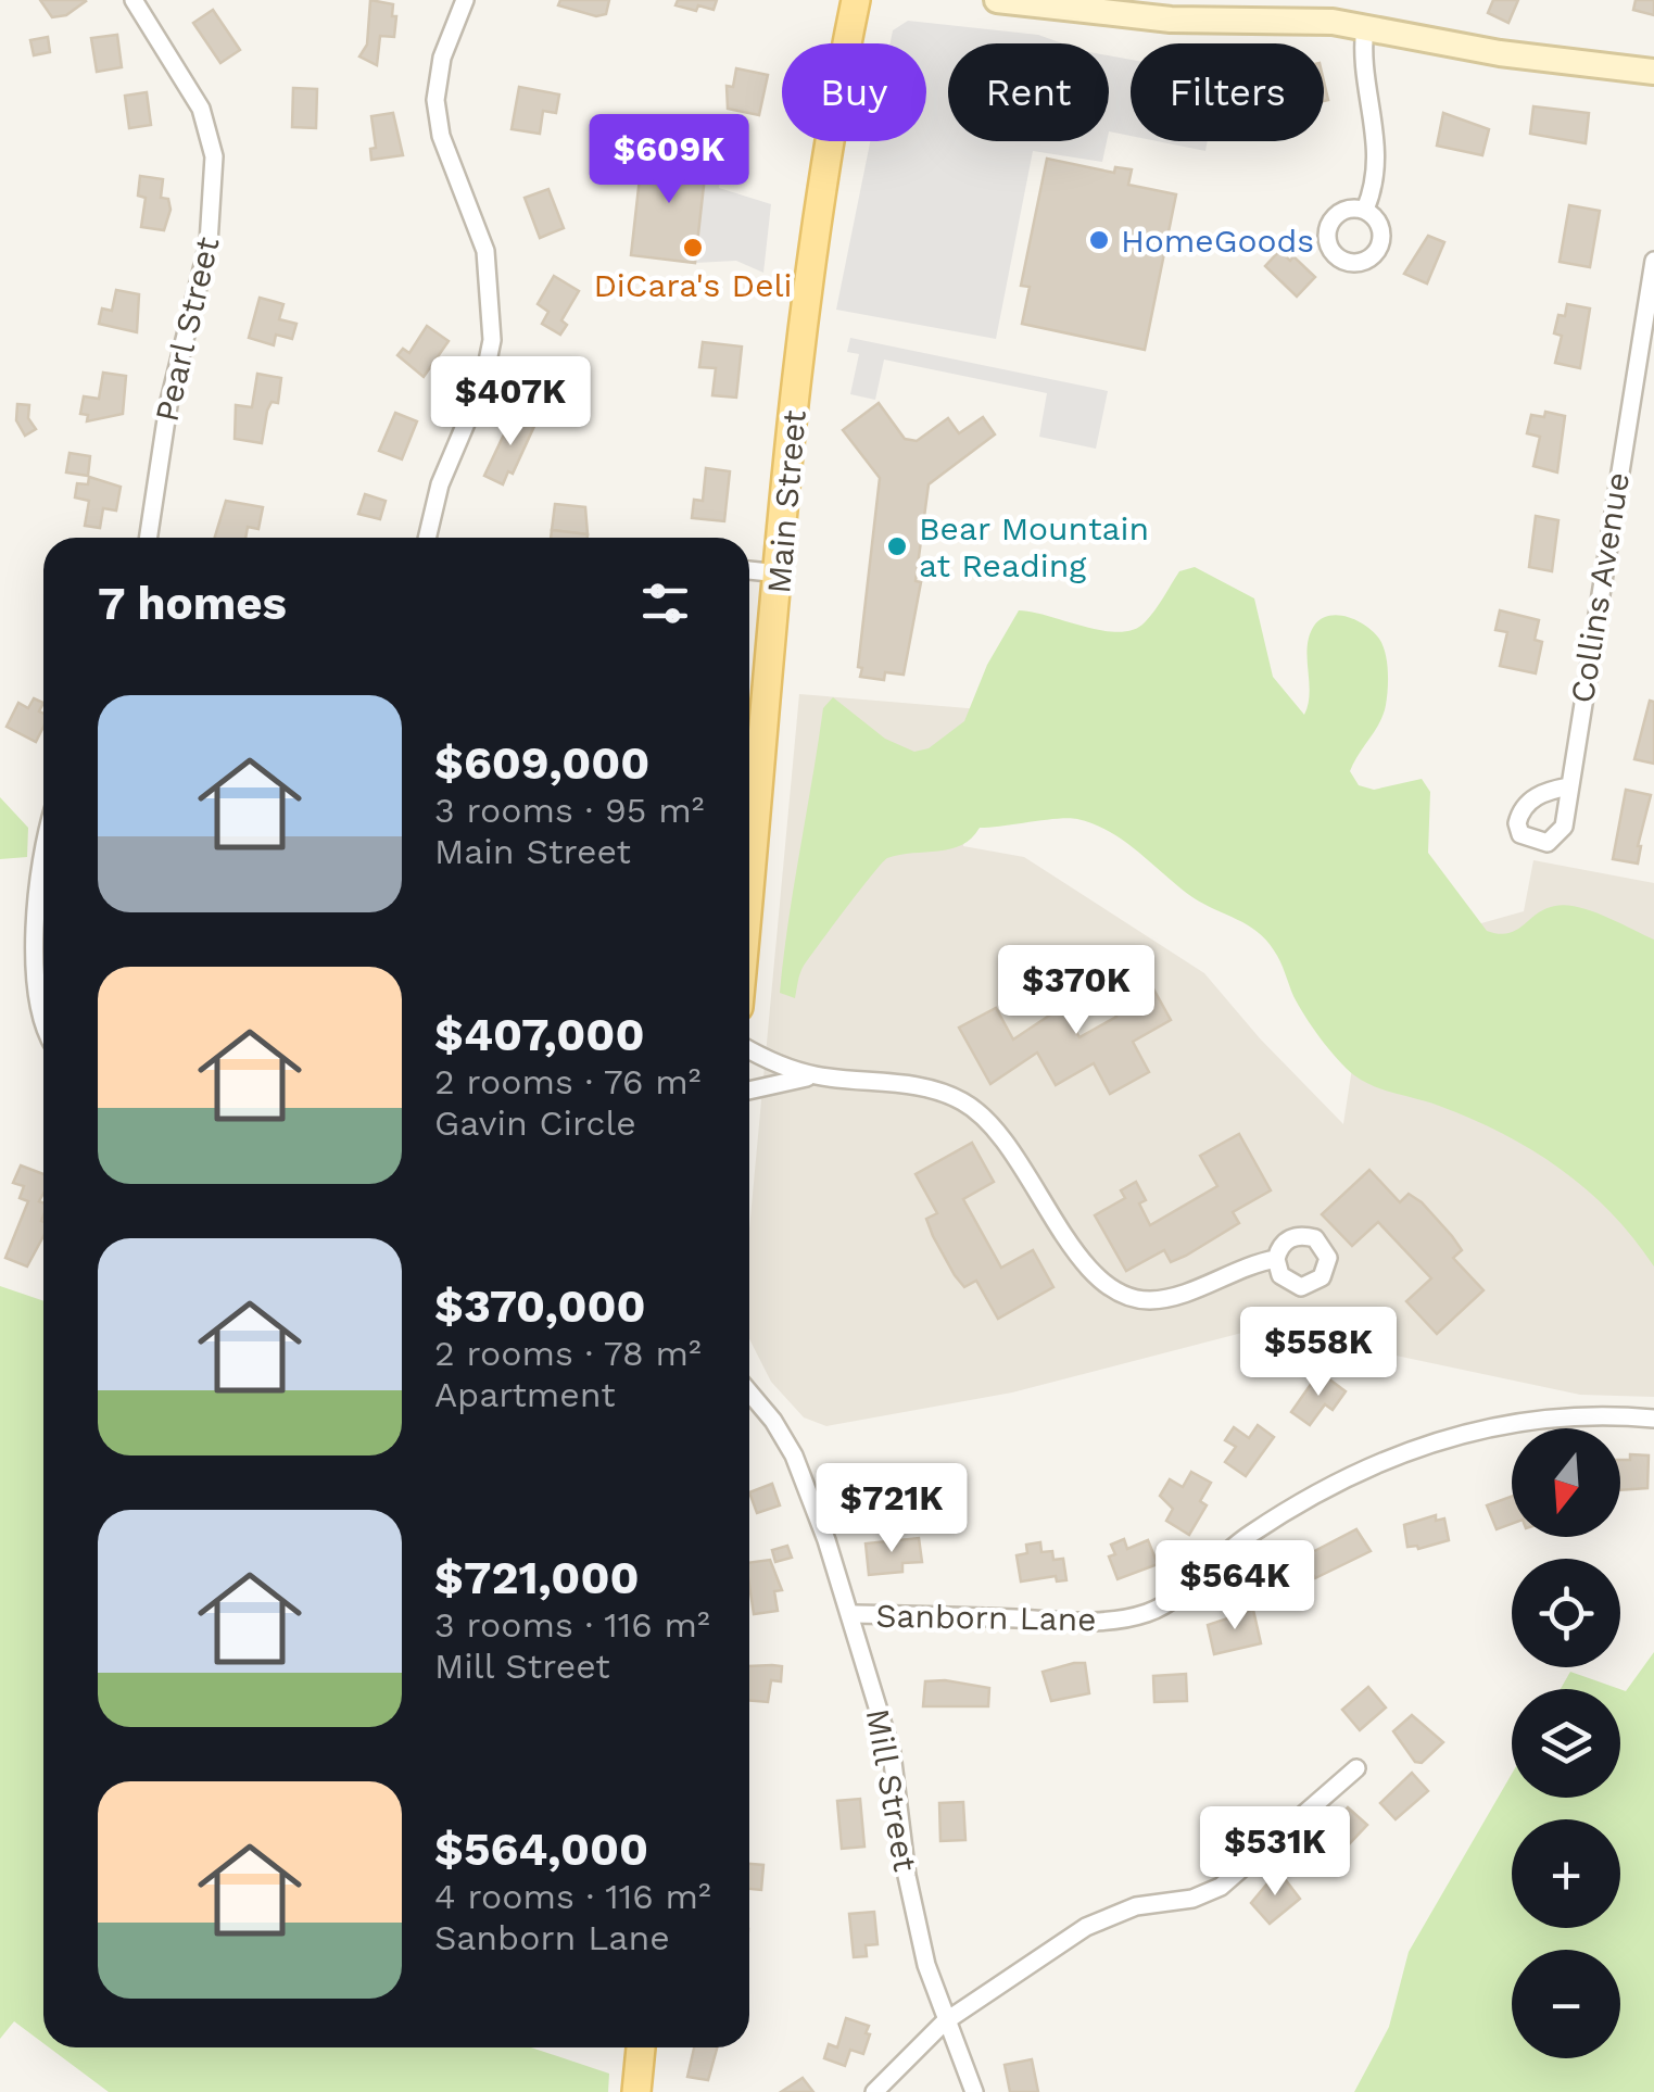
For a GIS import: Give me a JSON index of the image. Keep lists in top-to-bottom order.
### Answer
{
  "streets": {
    "main road": ["Main Street"],
    "street": [
      "Pearl Street",
      "Collins Avenue",
      "Sanborn Lane",
      "Mill Street"
    ]
  },
  "crossings": [
    ["Sanborn Lane", "Mill Street"]
  ],
  "places": ["HomeGoods", "DiCara's Deli", "Bear Mountain at Reading"],
  "north": "bottom",
  "page": {
    "chip": ["Buy", "Rent", "Filters"],
    "price": [
      "$609K",
      "$407K",
      "$370K",
      "$558K",
      "$721K",
      "$564K",
      "$531K"
    ],
    "heading": "7 homes",
    "list": [
      {
        "name": "$609,000",
        "note": "3 rooms · 95 m² · Main Street"
      },
      {
        "name": "$407,000",
        "note": "2 rooms · 76 m² · Gavin Circle"
      },
      {
        "name": "$370,000",
        "note": "2 rooms · 78 m² · Apartment"
      },
      {
        "name": "$721,000",
        "note": "3 rooms · 116 m² · Mill Street"
      },
      {
        "name": "$564,000",
        "note": "4 rooms · 116 m² · Sanborn Lane"
      }
    ],
    "map_buttons": ["+", "−"]
  }
}
